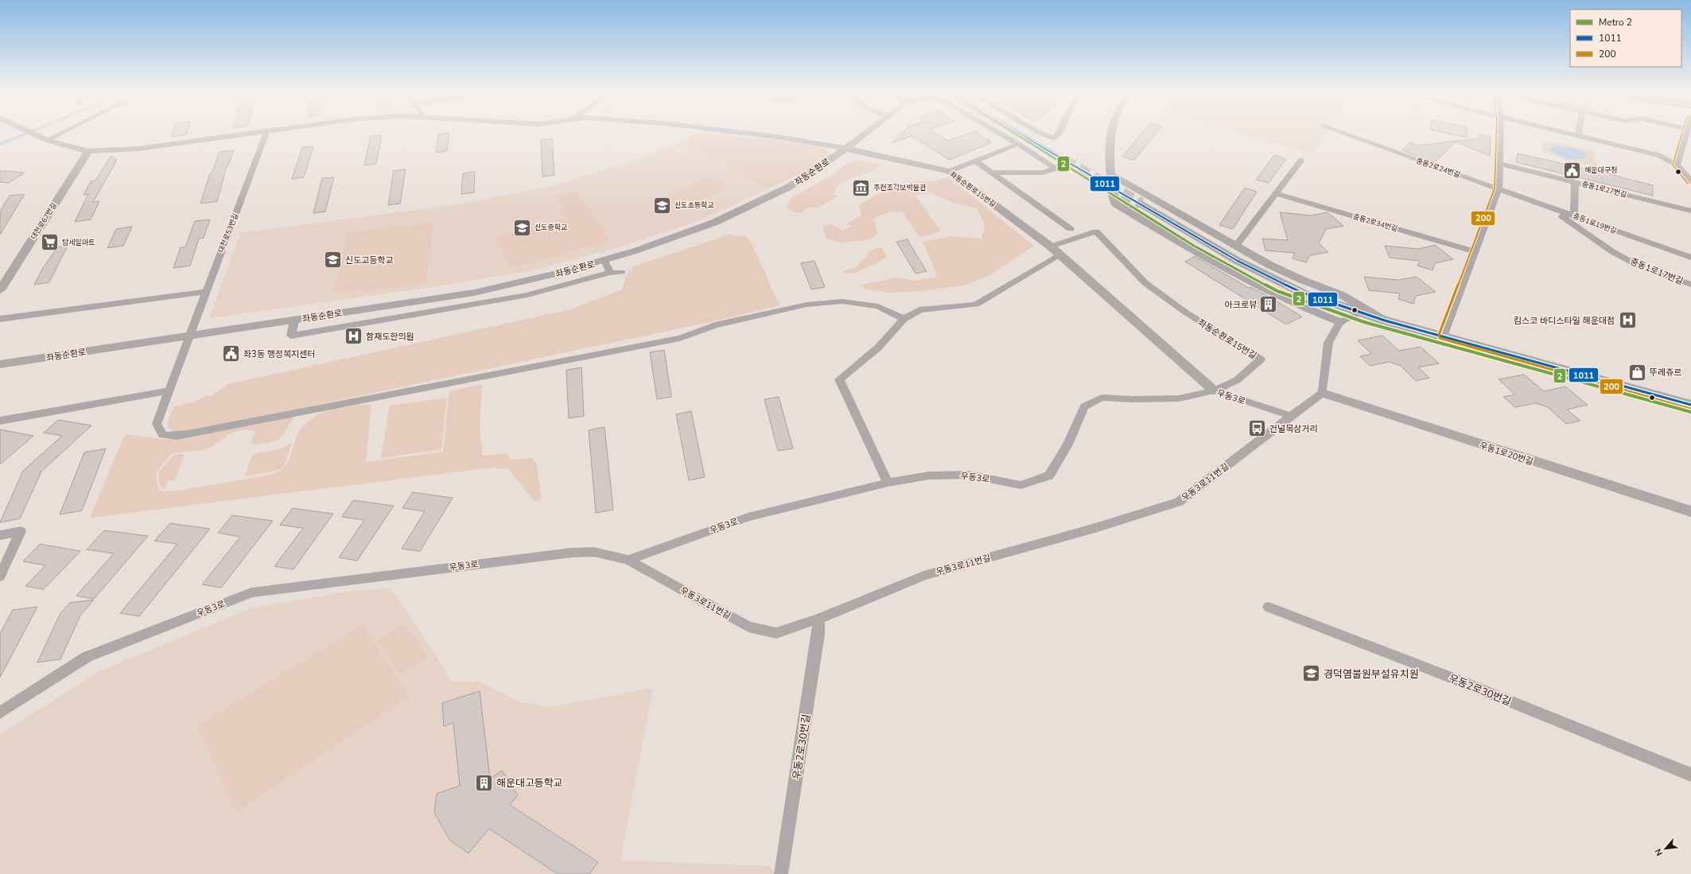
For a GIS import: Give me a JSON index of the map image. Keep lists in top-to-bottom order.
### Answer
{
  "streets": {
    "street": [
      "중동2로24번길",
      "좌동순환로",
      "좌동순환로15번길",
      "중동1로27번길",
      "대천로67번길",
      "중동2로34번길",
      "중동1로19번길",
      "대천로53번길",
      "중동1로17번길",
      "우동3로",
      "우동1로20번길",
      "우동3로11번길",
      "우동2로30번길"
    ]
  },
  "crossings": [
    ["중동2로24번길", "중동1로19번길"],
    ["좌동순환로", "좌동순환로15번길"],
    ["좌동순환로", "대천로53번길"],
    ["좌동순환로15번길", "대천로67번길"],
    ["좌동순환로15번길", "우동3로"],
    ["중동1로19번길", "중동1로17번길"],
    ["우동3로", "우동3로11번길"],
    ["우동3로11번길", "우동2로30번길"]
  ],
  "places": {
    "public building": ["해운대구청", "좌3동 행정복지센터"],
    "museum": ["주천조각보박물관"],
    "school or university": [
      "신도초등학교",
      "신도중학교",
      "신도고등학교",
      "경덕염불원부설유치원"
    ],
    "supermarket": ["탑세일마트"],
    "building": ["아크로뷰", "해운대고등학교"],
    "hospital": ["킴스코 바디스타일 해운대점", "함재도한의원"],
    "shop": ["뚜레쥬르"],
    "bus stop": ["건널목삼거리"]
  },
  "lines": ["metro line 2", "transit line 1011", "transit line 200"],
  "legend": ["Metro 2", "1011", "200"],
  "north": "bottom left"
}
